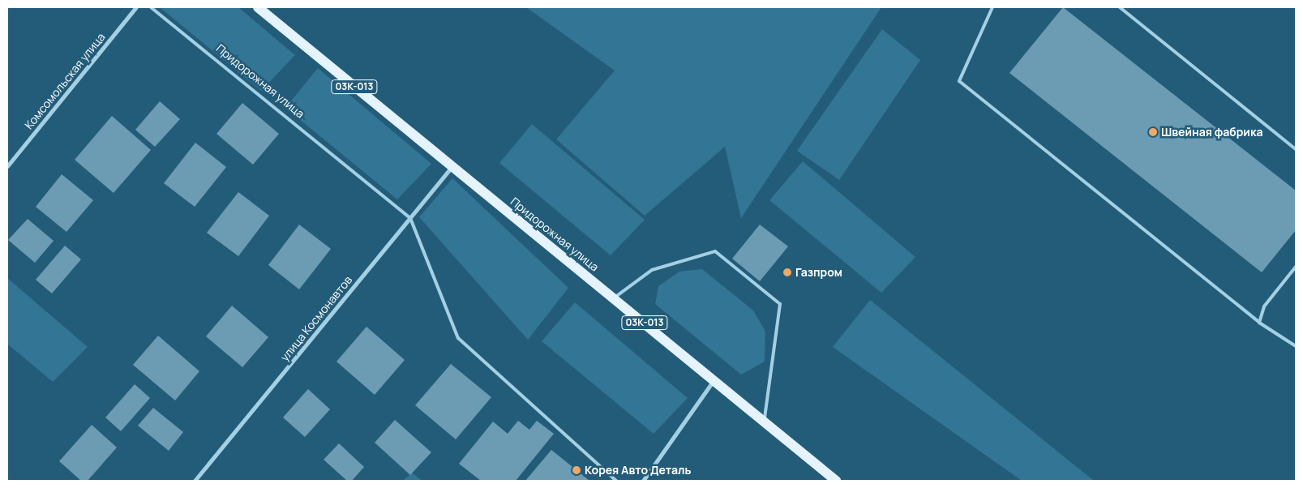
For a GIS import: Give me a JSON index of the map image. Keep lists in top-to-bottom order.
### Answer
{
  "streets": {
    "main road": ["Придорожная улица", "03К-013"],
    "street": ["Комсомольская улица", "улица Космонавтов"]
  },
  "crossings": [
    ["Придорожная улица", "улица Космонавтов"]
  ],
  "places": ["Швейная фабрика", "Газпром", "Корея Авто Деталь"]
}
